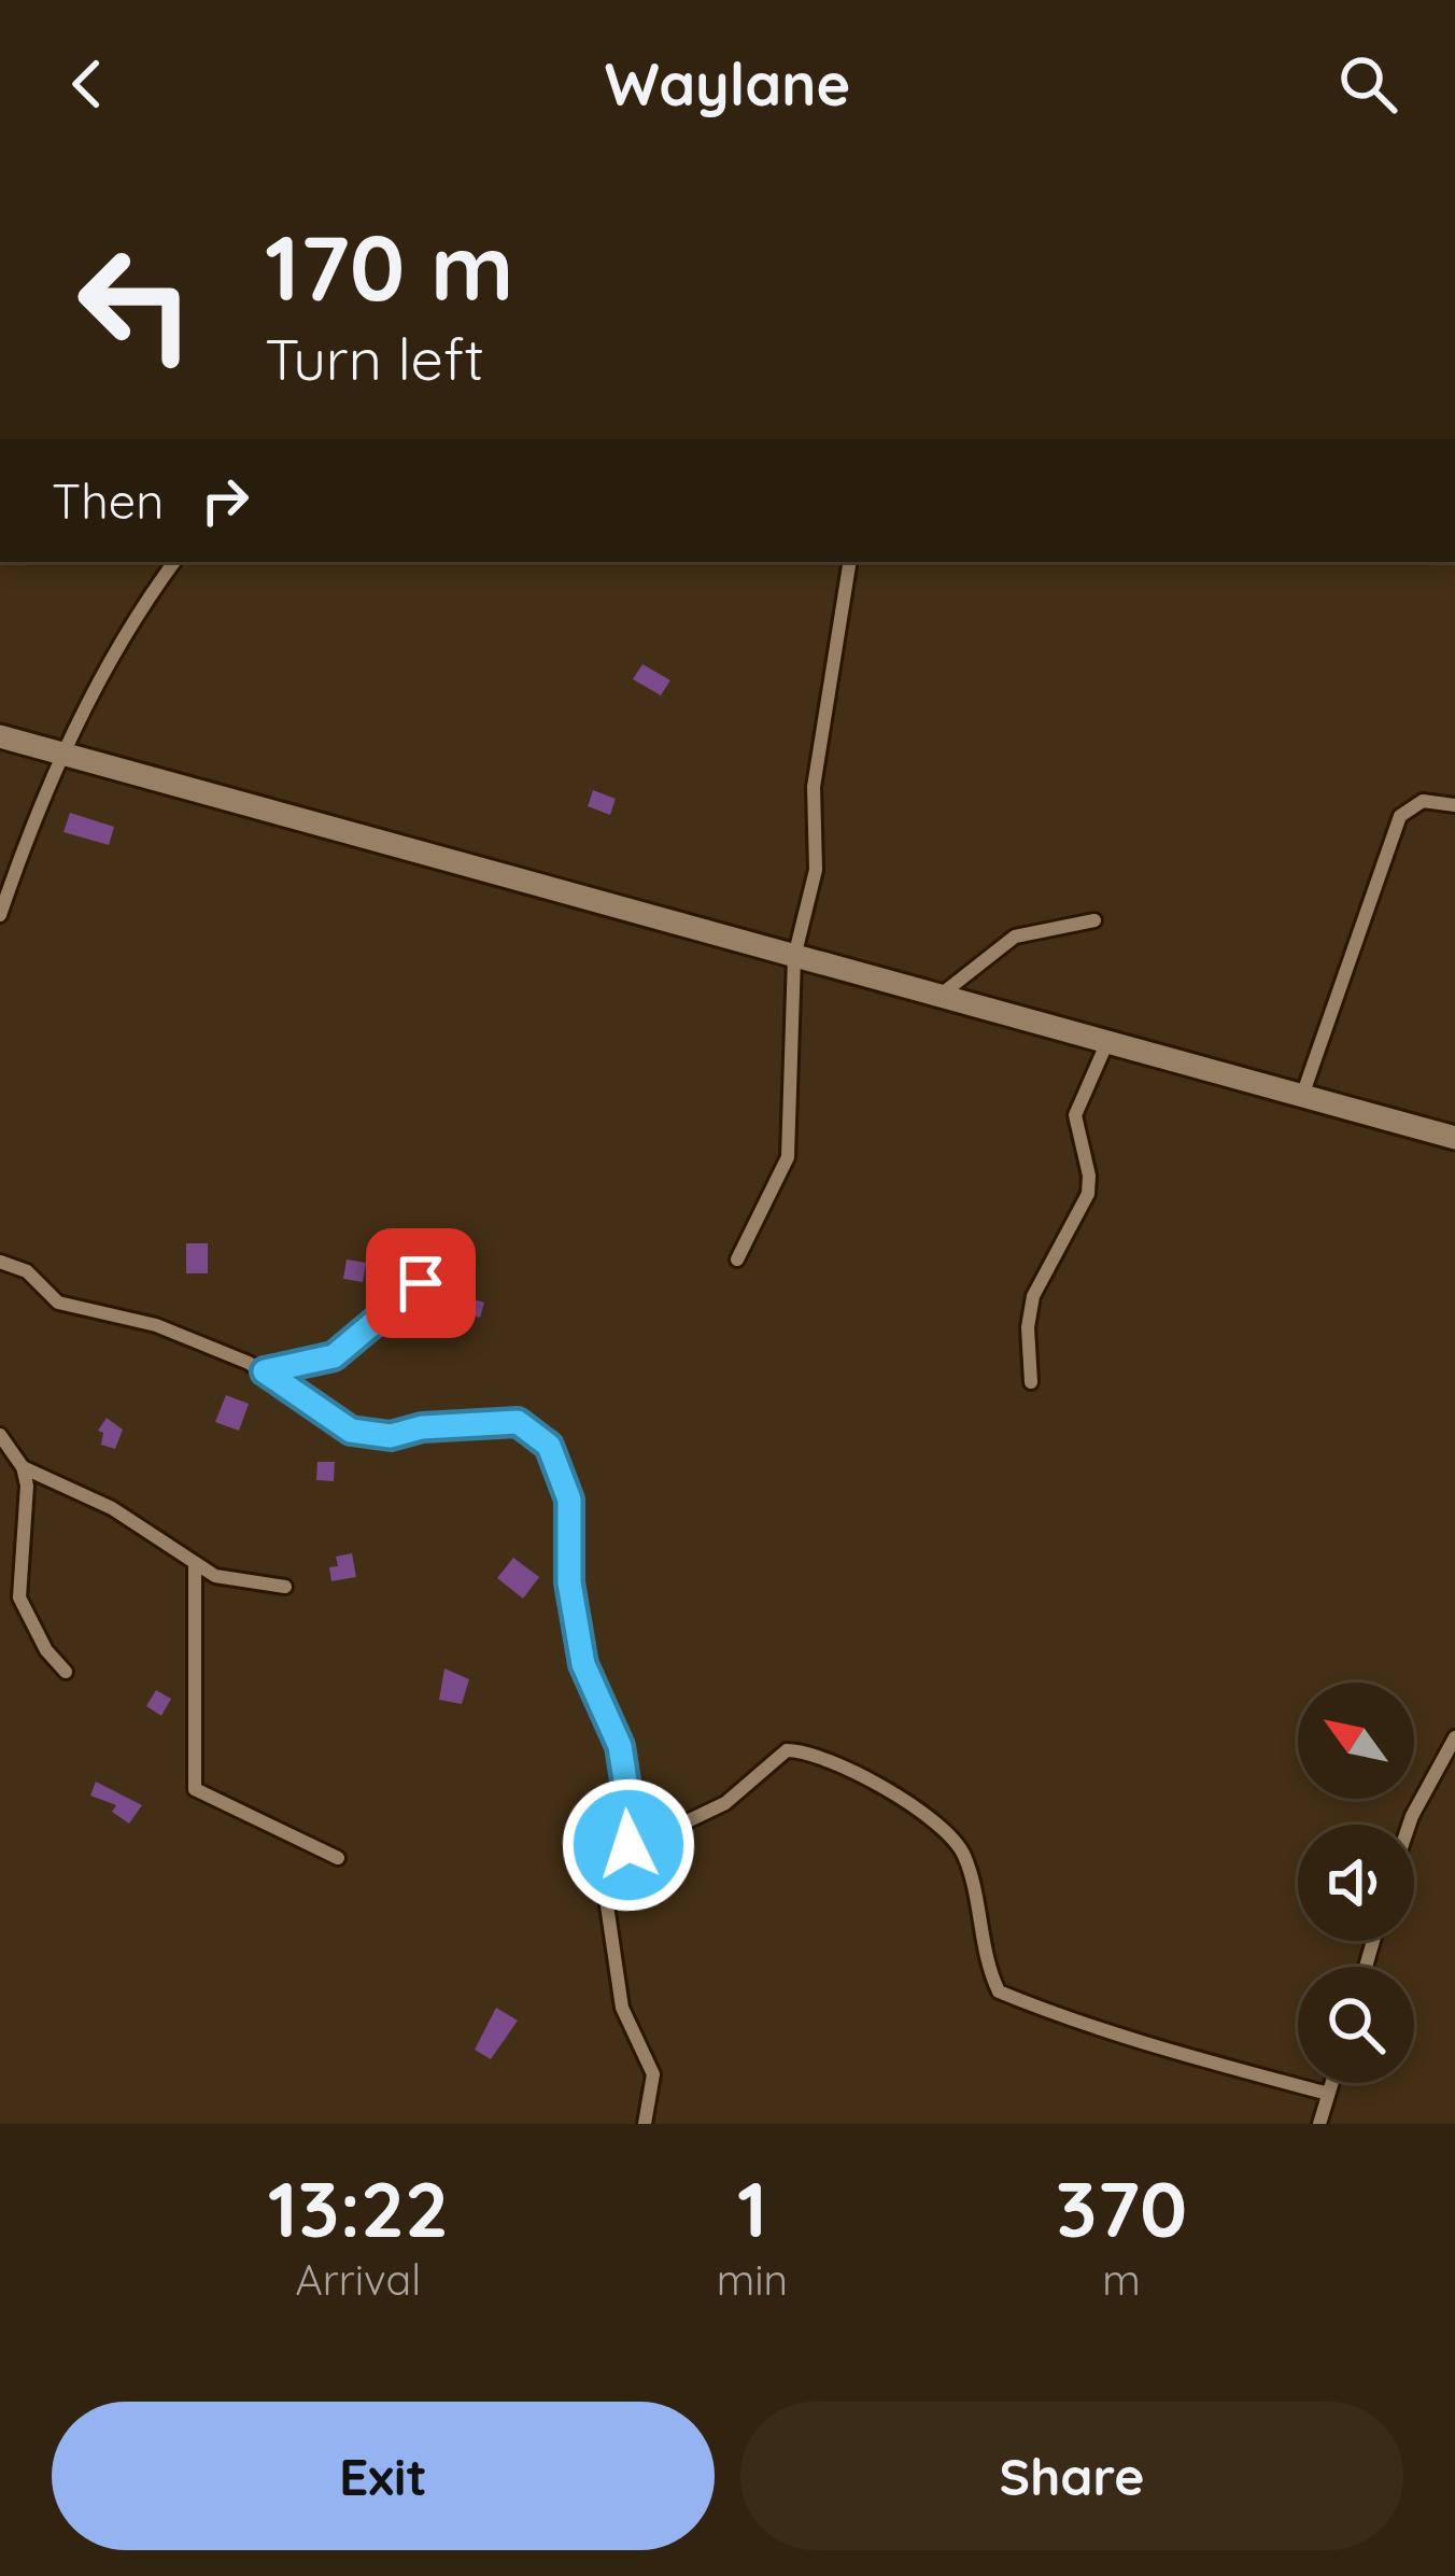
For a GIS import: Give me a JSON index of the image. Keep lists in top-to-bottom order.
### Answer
{
  "north": "top left",
  "page": {
    "header": "Waylane",
    "turn": ["170 m", "Turn left"],
    "then": "Then",
    "eta": [
      "13:22",
      "Arrival",
      "1",
      "min",
      "370",
      "m"
    ],
    "buttons": ["Exit", "Share"]
  }
}
